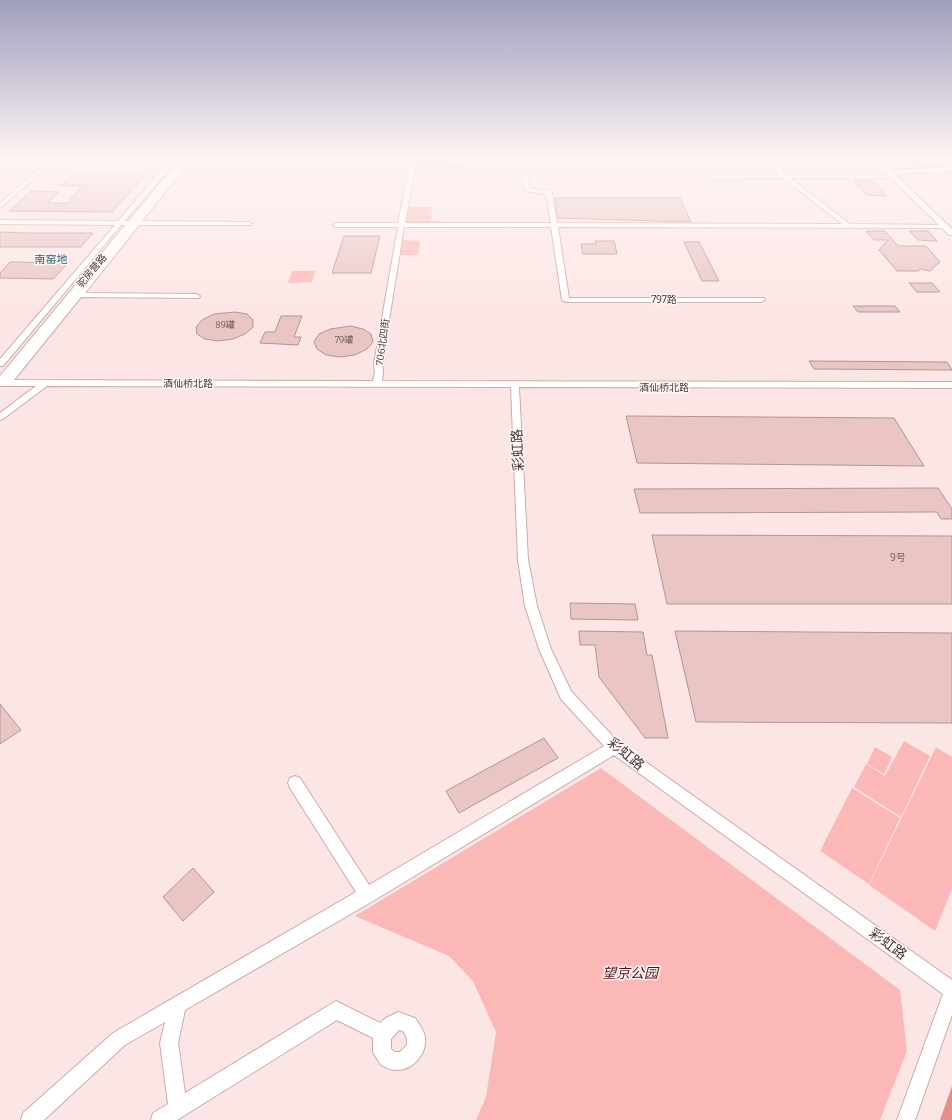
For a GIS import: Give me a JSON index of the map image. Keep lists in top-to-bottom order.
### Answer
{
  "streets": {
    "main road": ["驼房营路"],
    "street": [
      "797路",
      "706北四街",
      "酒仙桥北路",
      "彩虹路"
    ]
  },
  "crossings": [
    ["驼房营路", "酒仙桥北路"],
    ["706北四街", "酒仙桥北路"],
    ["酒仙桥北路", "彩虹路"]
  ],
  "districts": ["南窑地"],
  "parks": ["望京公园"],
  "house_numbers": ["89罐", "79罐", "9号"]
}
